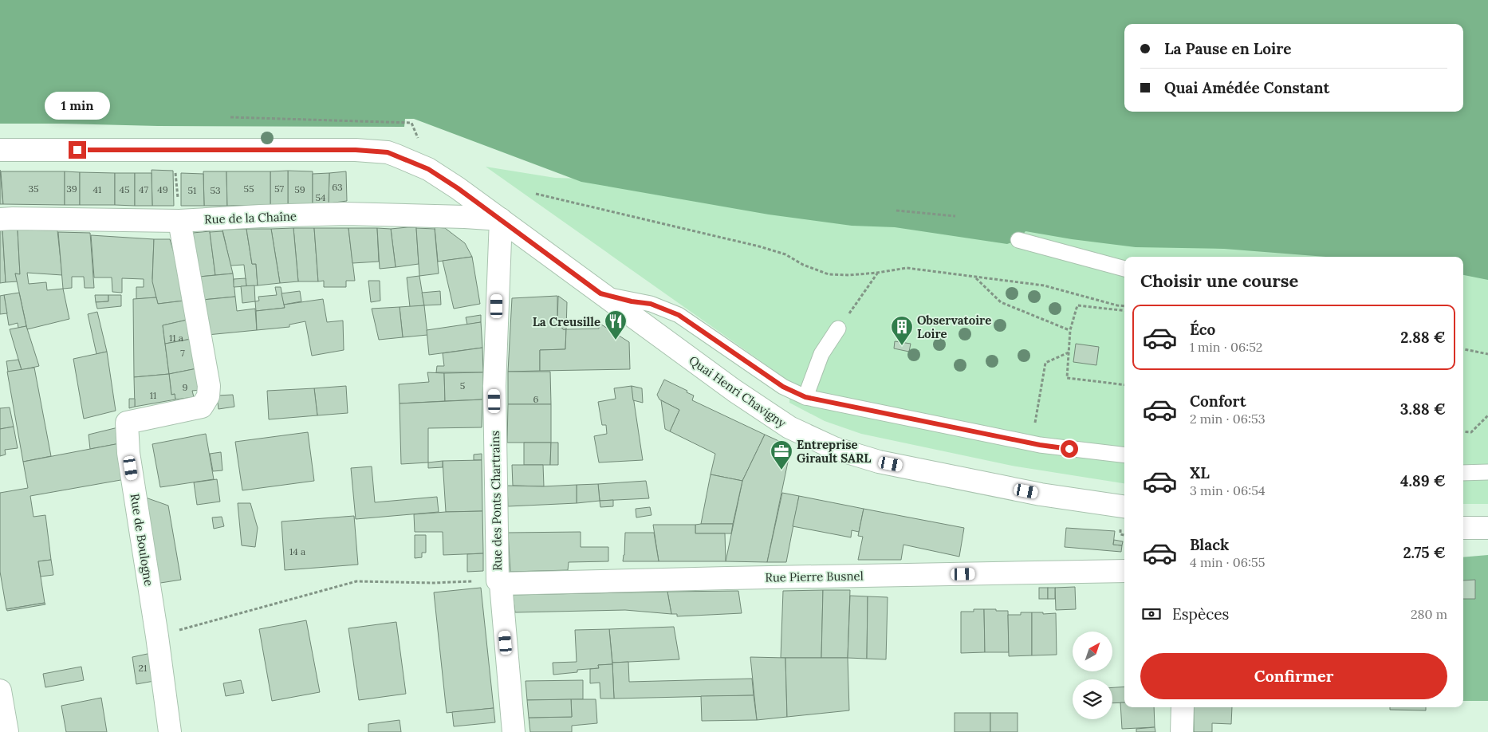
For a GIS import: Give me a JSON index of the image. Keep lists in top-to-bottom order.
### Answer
{
  "streets": {
    "street": [
      "Rue de la Chaîne",
      "Quai Henri Chavigny",
      "Rue des Ponts Chartrains",
      "Rue de Boulogne",
      "Rue Pierre Busnel"
    ]
  },
  "crossings": [
    ["Rue de la Chaîne", "Quai Henri Chavigny"],
    ["Rue de la Chaîne", "Rue des Ponts Chartrains"],
    ["Rue de la Chaîne", "Rue de Boulogne"],
    ["Quai Henri Chavigny", "Rue des Ponts Chartrains"],
    ["Rue des Ponts Chartrains", "Rue Pierre Busnel"]
  ],
  "places": {
    "restaurant": ["La Creusille"],
    "building": ["Observatoire Loire"],
    "office": ["Entreprise Girault SARL"]
  },
  "house_numbers": [
    "63",
    "35",
    "39",
    "55",
    "57",
    "41",
    "45",
    "47",
    "49",
    "59",
    "51",
    "53",
    "54",
    "11 a",
    "7",
    "5",
    "9",
    "11",
    "6",
    "14 a",
    "21"
  ],
  "north": "top right",
  "page": {
    "banner": ["La Pause en Loire", "Quai Amédée Constant"],
    "bubble": "1 min",
    "heading": "Choisir une course",
    "list": [
      {
        "name": "Éco",
        "note": "1 min · 06:52",
        "value": "2.88 €"
      },
      {
        "name": "Confort",
        "note": "2 min · 06:53",
        "value": "3.88 €"
      },
      {
        "name": "XL",
        "note": "3 min · 06:54",
        "value": "4.89 €"
      },
      {
        "name": "Black",
        "note": "4 min · 06:55",
        "value": "2.75 €"
      }
    ],
    "pay": ["Espèces", "280 m"],
    "buttons": "Confirmer"
  }
}
